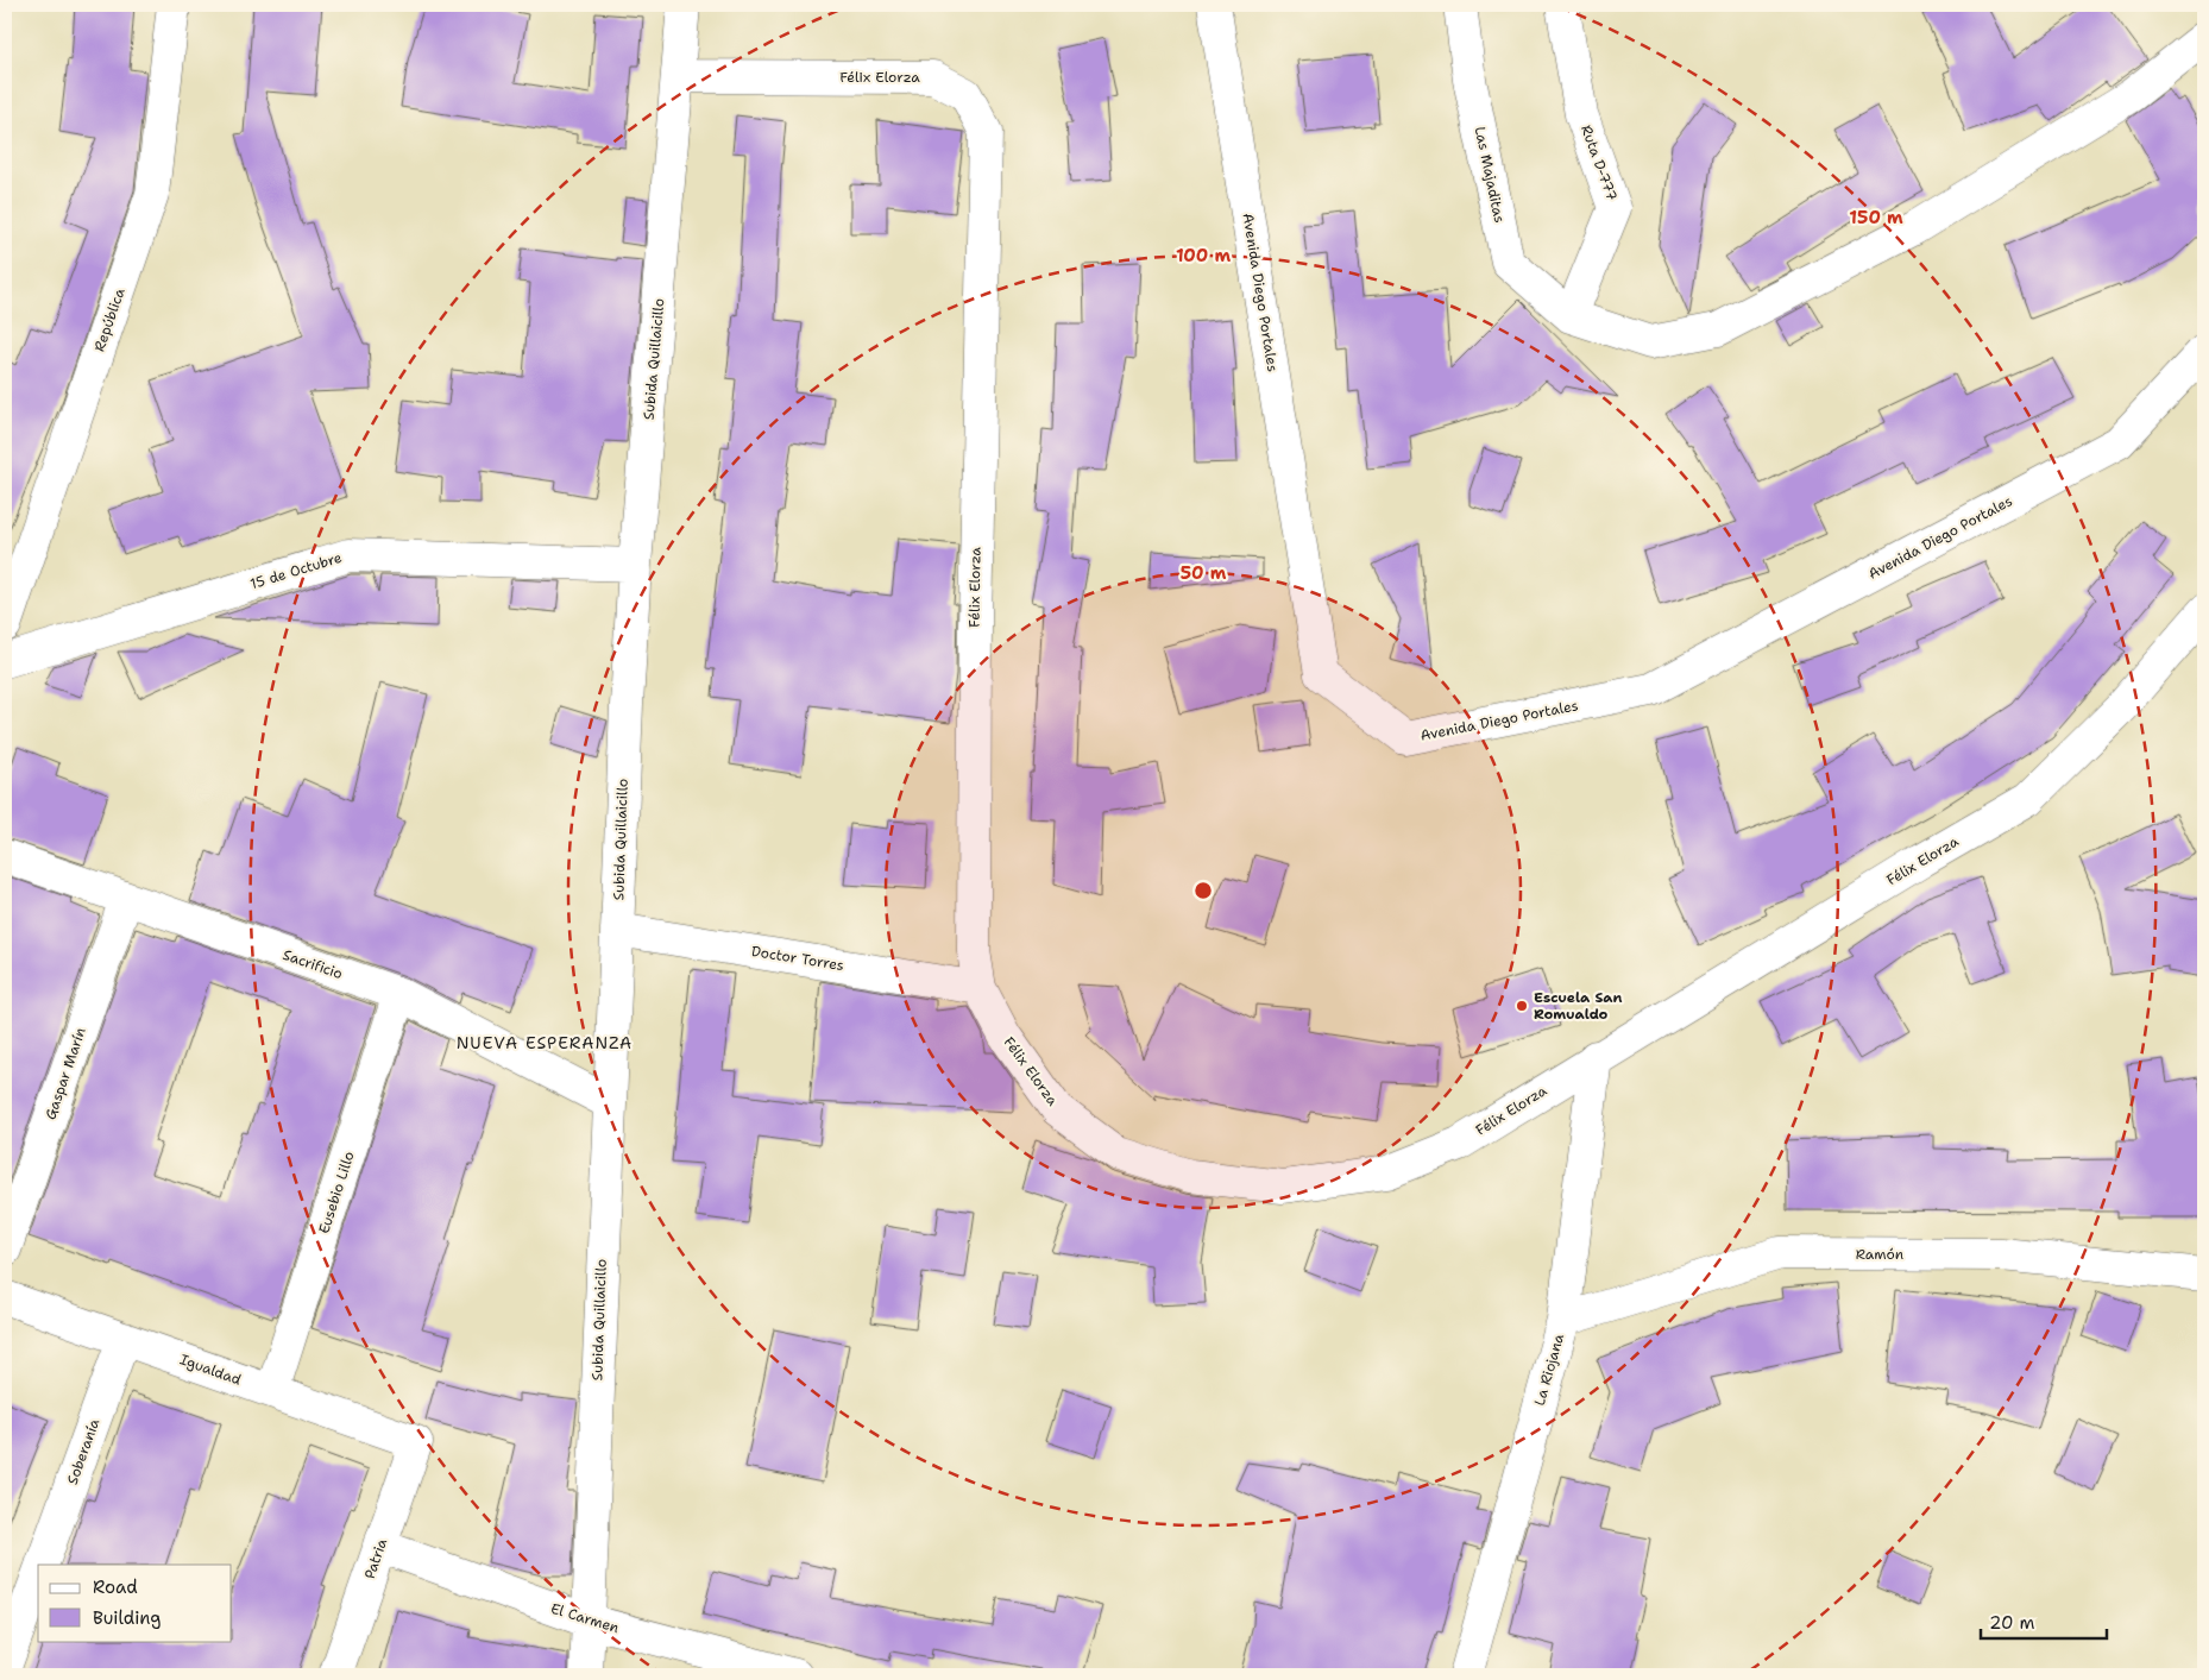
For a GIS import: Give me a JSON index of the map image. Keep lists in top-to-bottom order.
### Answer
{
  "streets": {
    "street": [
      "Félix Elorza",
      "Ruta D-777",
      "Las Majaditas",
      "Avenida Diego Portales",
      "República",
      "Subida Quillaicillo",
      "15 de Octubre",
      "Doctor Torres",
      "Sacrificio",
      "Gaspar Marín",
      "Eusebio Lillo",
      "Ramón",
      "Igualdad",
      "La Riojana",
      "Soberanía",
      "Patria",
      "El Carmen"
    ]
  },
  "crossings": [
    ["Félix Elorza", "Subida Quillaicillo"],
    ["Félix Elorza", "Doctor Torres"],
    ["Félix Elorza", "La Riojana"],
    ["Ruta D-777", "Las Majaditas"],
    ["Subida Quillaicillo", "15 de Octubre"],
    ["Subida Quillaicillo", "Doctor Torres"],
    ["Subida Quillaicillo", "Sacrificio"],
    ["Subida Quillaicillo", "El Carmen"],
    ["Sacrificio", "Gaspar Marín"],
    ["Sacrificio", "Eusebio Lillo"],
    ["Eusebio Lillo", "Igualdad"],
    ["Ramón", "La Riojana"],
    ["Igualdad", "Soberanía"],
    ["Igualdad", "Patria"],
    ["Patria", "El Carmen"]
  ],
  "districts": ["NUEVA ESPERANZA"],
  "places": ["Escuela San Romualdo"],
  "legend": ["Road", "Building"],
  "scale_bar": "20 m",
  "rings": ["150 m", "100 m", "50 m"]
}
